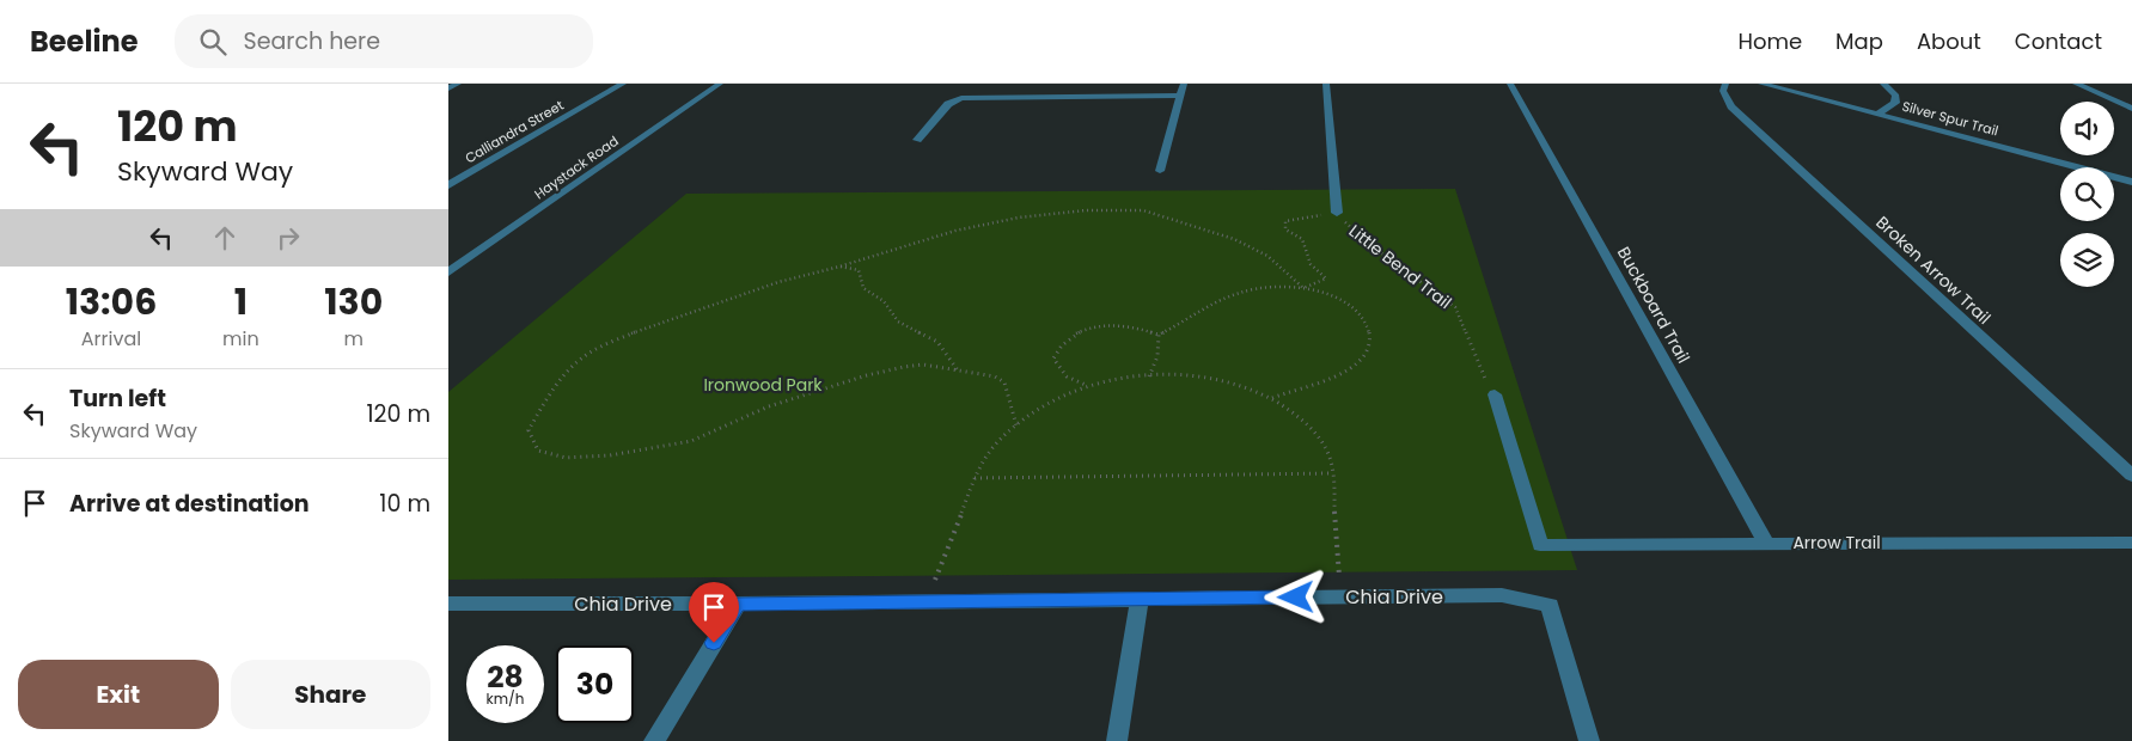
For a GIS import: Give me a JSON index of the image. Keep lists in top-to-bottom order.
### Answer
{
  "streets": {
    "street": [
      "Silver Spur Trail",
      "Calliandra Street",
      "Haystack Road",
      "Little Bend Trail",
      "Broken Arrow Trail",
      "Buckboard Trail",
      "Arrow Trail",
      "Chia Drive"
    ]
  },
  "crossings": [
    ["Little Bend Trail", "Arrow Trail"],
    ["Buckboard Trail", "Arrow Trail"]
  ],
  "parks": ["Ironwood Park"],
  "page": {
    "header": "Beeline",
    "search": "Search here",
    "nav": [
      "Home",
      "Map",
      "About",
      "Contact"
    ],
    "turn": ["120 m", "Skyward Way"],
    "eta": [
      "13:06",
      "Arrival",
      "1",
      "min",
      "130",
      "m"
    ],
    "list": [
      {
        "name": "Turn left",
        "note": "Skyward Way",
        "value": "120 m"
      },
      {
        "name": "Arrive at destination",
        "value": "10 m"
      }
    ],
    "speed": "28 km/h",
    "limit": "30",
    "buttons": ["Exit", "Share"]
  }
}
